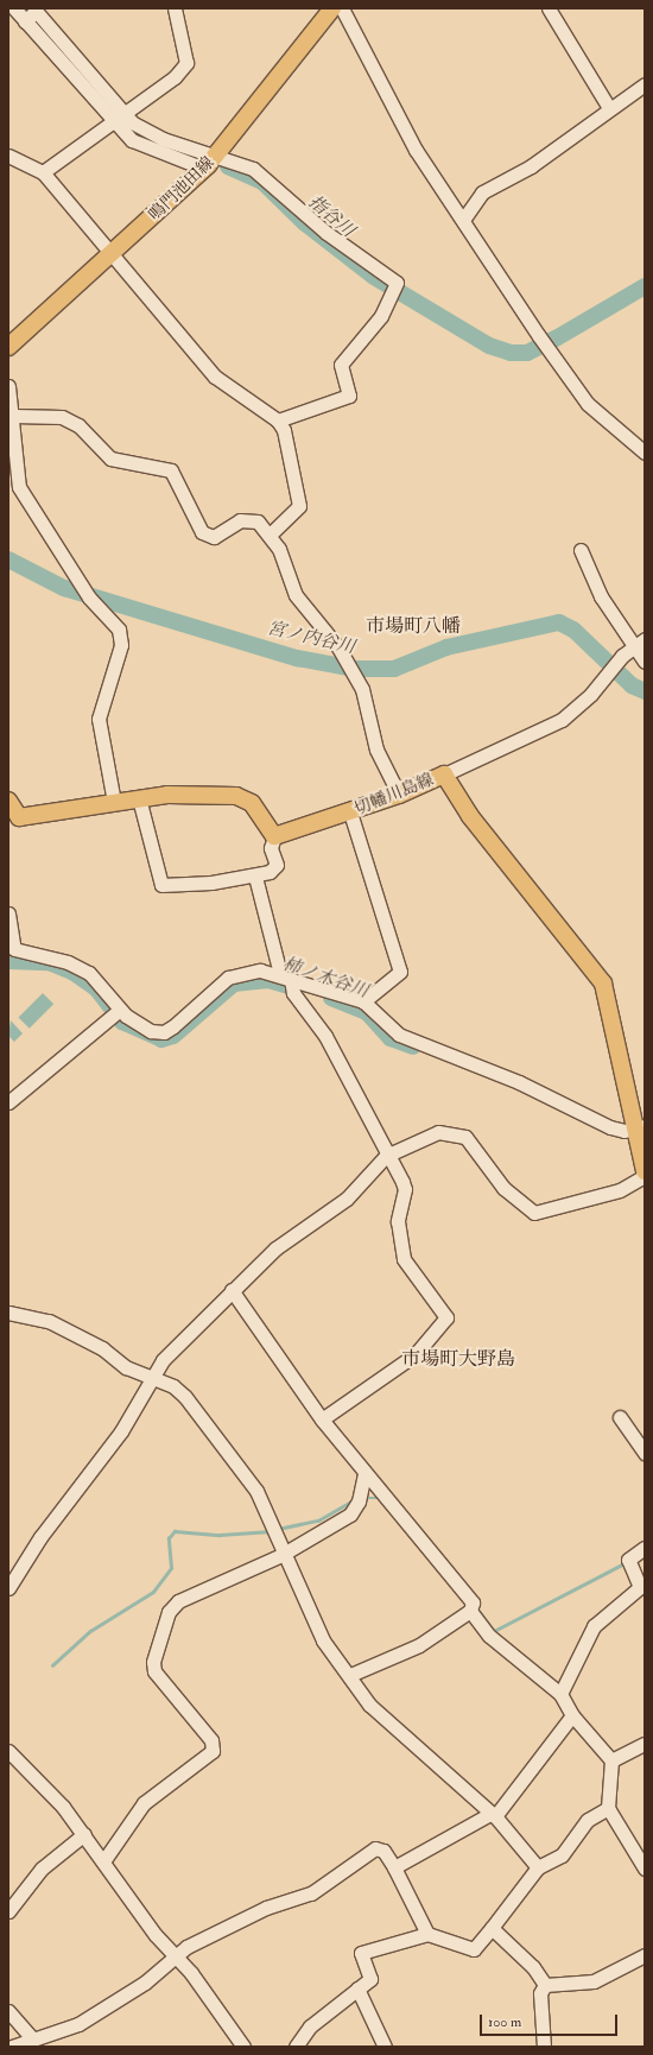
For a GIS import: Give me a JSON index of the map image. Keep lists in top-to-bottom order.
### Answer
{
  "streets": {
    "main road": ["鳴門池田線", "切幡川島線"]
  },
  "districts": ["市場町八幡", "市場町大野島"],
  "water": ["指谷川", "宮ノ内谷川", "柿ノ木谷川"],
  "scale_bar": "100 m"
}
